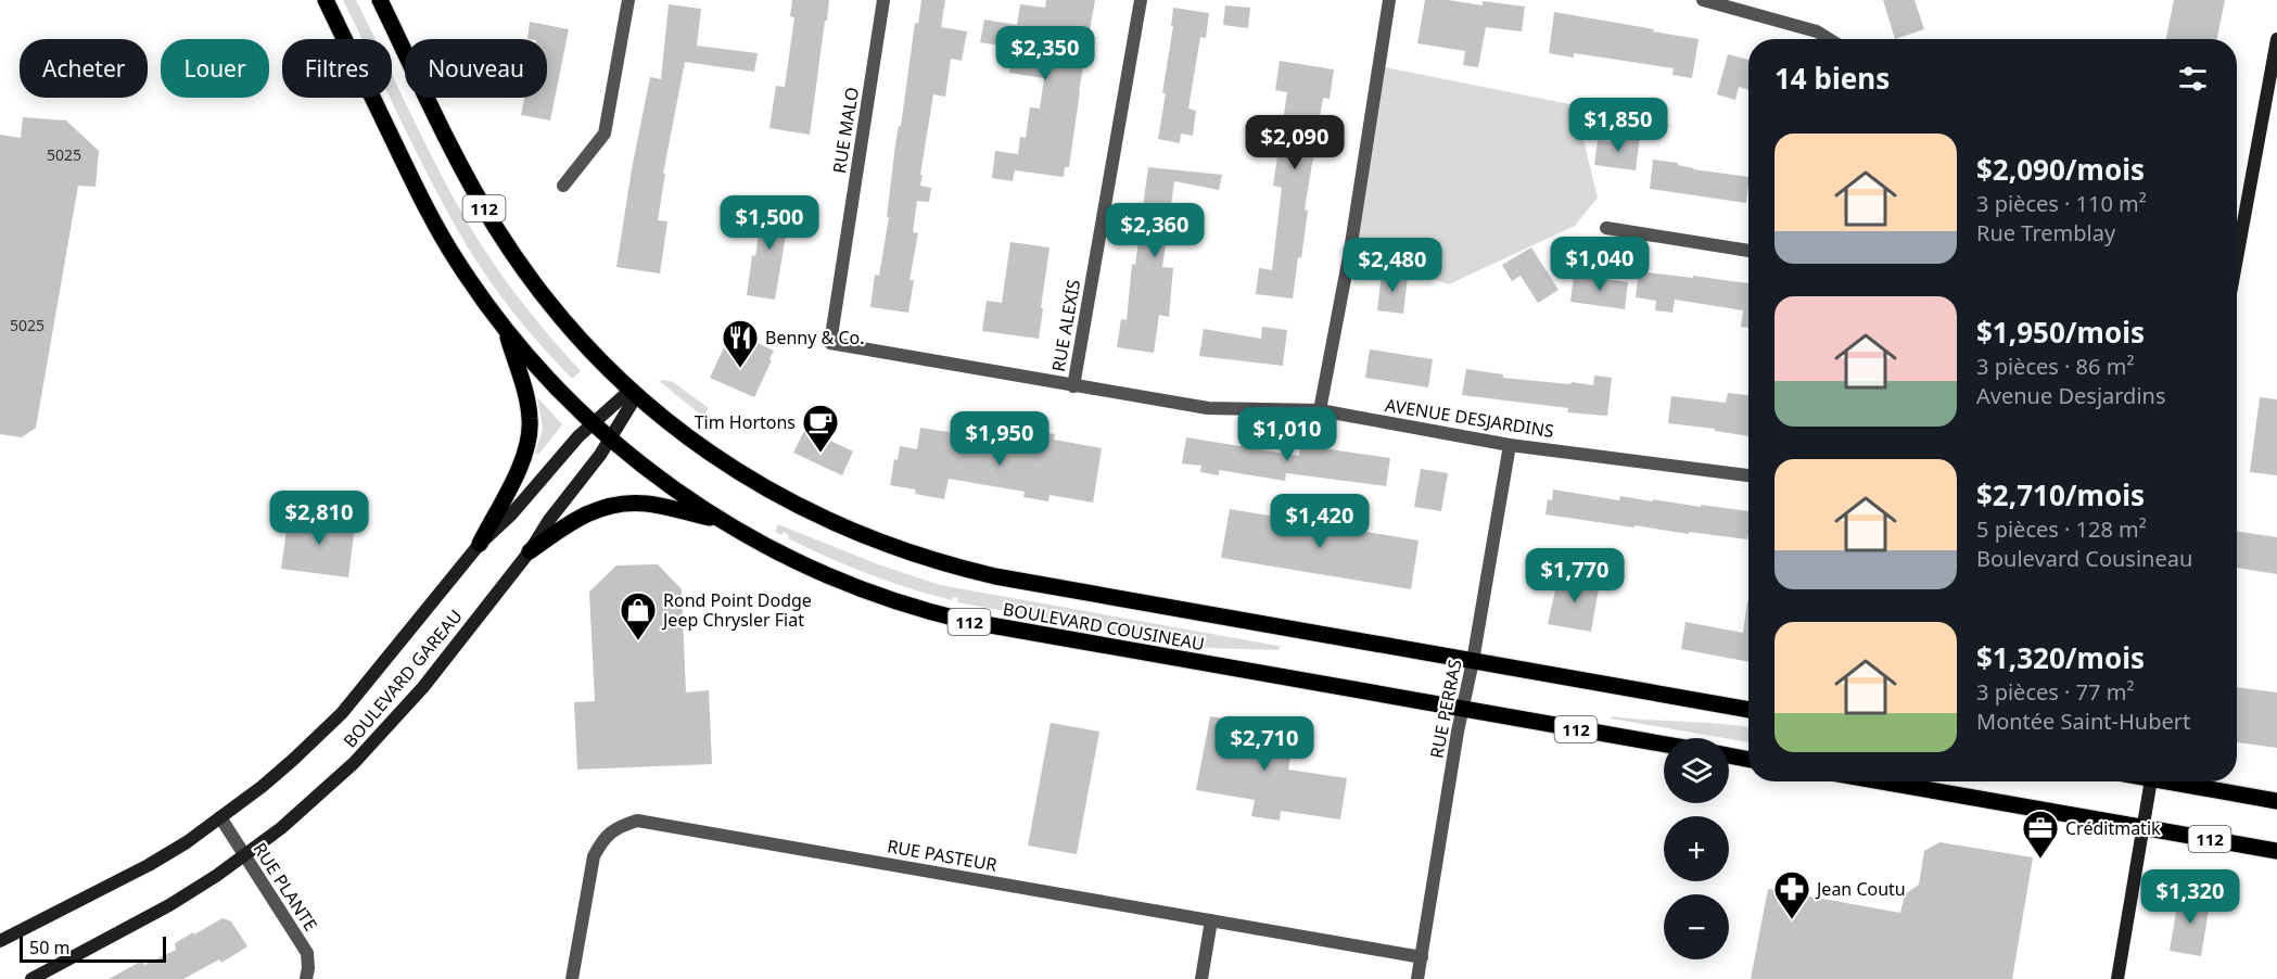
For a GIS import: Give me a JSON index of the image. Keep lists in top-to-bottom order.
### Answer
{
  "streets": {
    "main road": ["112", "BOULEVARD COUSINEAU"],
    "street": [
      "RUE MALO",
      "RUE ALEXIS",
      "AVENUE DESJARDINS",
      "BOULEVARD GAREAU",
      "RUE PERRAS",
      "RUE PASTEUR",
      "RUE PLANTE"
    ]
  },
  "crossings": [
    ["RUE MALO", "AVENUE DESJARDINS"],
    ["RUE ALEXIS", "AVENUE DESJARDINS"],
    ["AVENUE DESJARDINS", "RUE PERRAS"],
    ["BOULEVARD COUSINEAU", "BOULEVARD GAREAU"],
    ["BOULEVARD COUSINEAU", "RUE PERRAS"],
    ["BOULEVARD GAREAU", "RUE PLANTE"],
    ["RUE PERRAS", "RUE PASTEUR"]
  ],
  "places": {
    "restaurant": ["Benny & Co."],
    "cafe": ["Tim Hortons"],
    "shop": ["Rond Point Dodge Jeep Chrysler Fiat"],
    "office": ["Créditmatik"],
    "pharmacy": ["Jean Coutu"]
  },
  "house_numbers": ["5025", "5025"],
  "scale_bar": "50 m",
  "page": {
    "price": [
      "$2,350",
      "$1,850",
      "$2,090",
      "$1,500",
      "$2,360",
      "$1,040",
      "$2,480",
      "$1,010",
      "$1,950",
      "$2,810",
      "$1,420",
      "$1,770",
      "$2,710",
      "$1,320"
    ],
    "chip": [
      "Acheter",
      "Louer",
      "Filtres",
      "Nouveau"
    ],
    "heading": "14 biens",
    "list": [
      {
        "name": "$2,090/mois",
        "note": "3 pièces · 110 m² · Rue Tremblay"
      },
      {
        "name": "$1,950/mois",
        "note": "3 pièces · 86 m² · Avenue Desjardins"
      },
      {
        "name": "$2,710/mois",
        "note": "5 pièces · 128 m² · Boulevard Cousineau"
      },
      {
        "name": "$1,320/mois",
        "note": "3 pièces · 77 m² · Montée Saint-Hubert"
      }
    ],
    "map_buttons": ["+", "−"],
    "scale": "50 m"
  }
}
